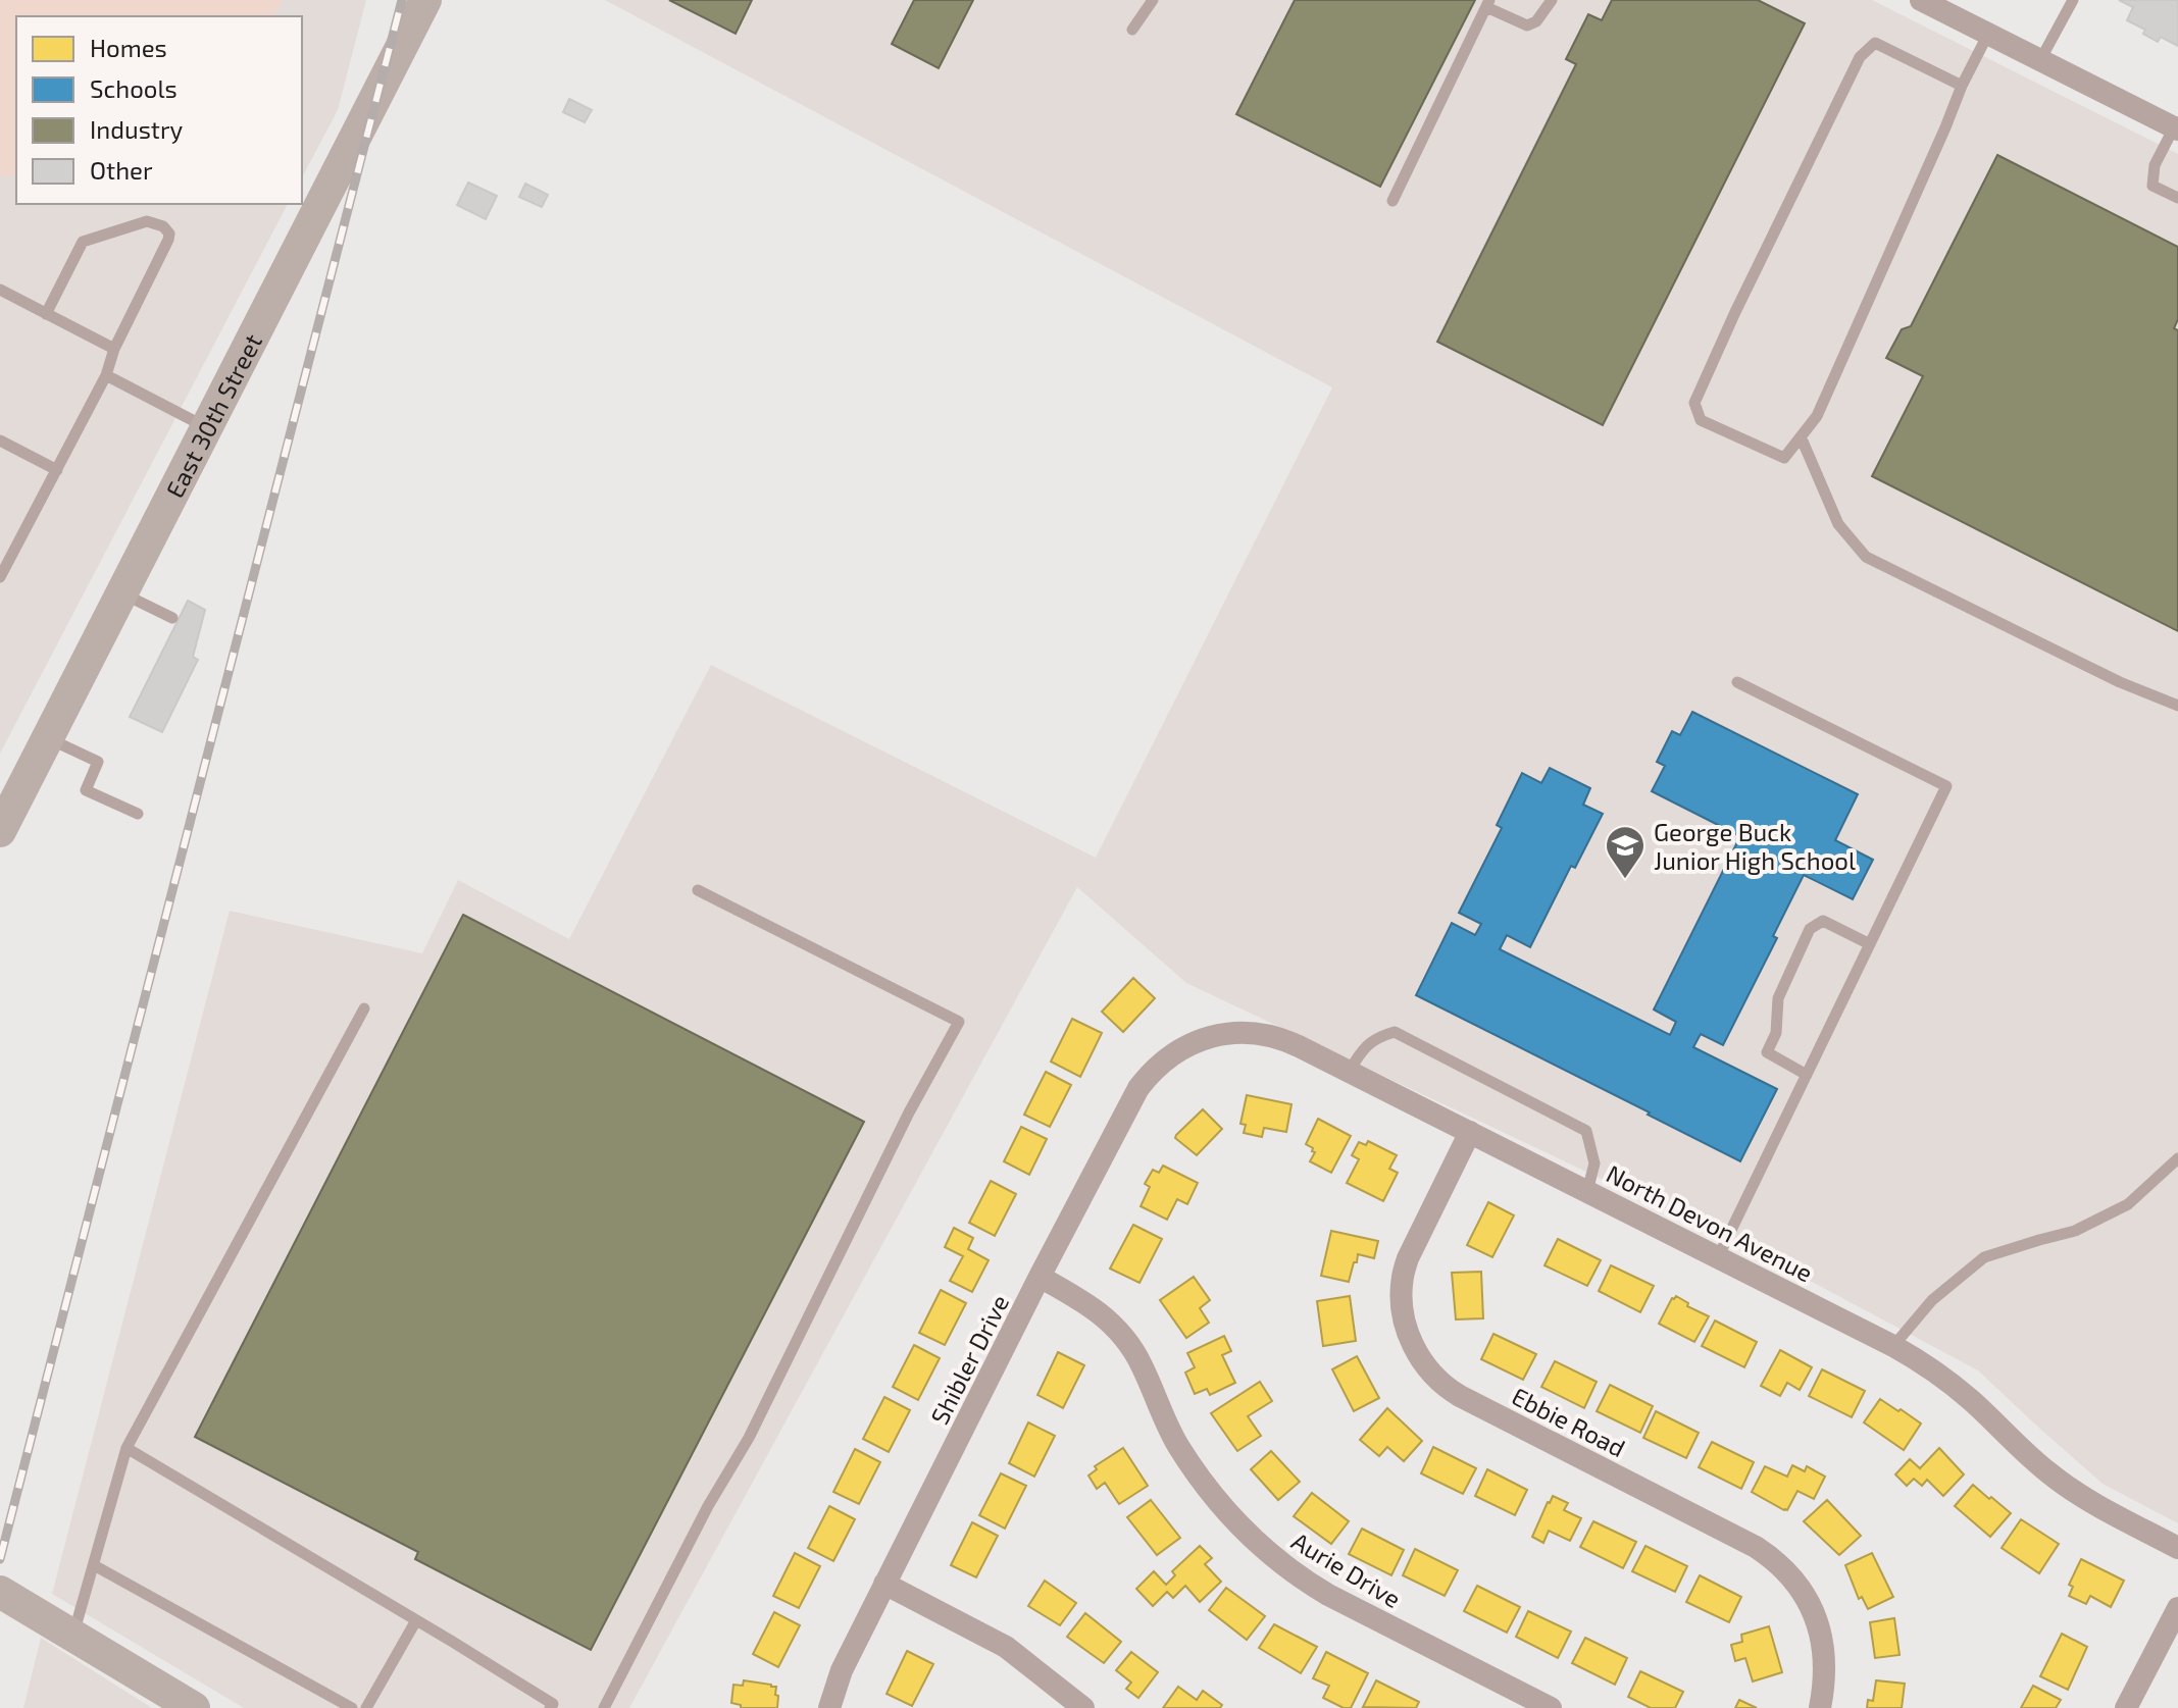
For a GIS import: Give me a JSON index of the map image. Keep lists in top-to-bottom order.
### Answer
{
  "streets": {
    "main road": ["East 30th Street"],
    "street": [
      "North Devon Avenue",
      "Shibler Drive",
      "Ebbie Road",
      "Aurie Drive"
    ]
  },
  "crossings": [
    ["North Devon Avenue", "Shibler Drive"],
    ["North Devon Avenue", "Ebbie Road"],
    ["Shibler Drive", "Aurie Drive"]
  ],
  "places": {
    "school or university": ["George Buck Junior High School"]
  },
  "legend": [
    "Homes",
    "Schools",
    "Industry",
    "Other"
  ]
}
